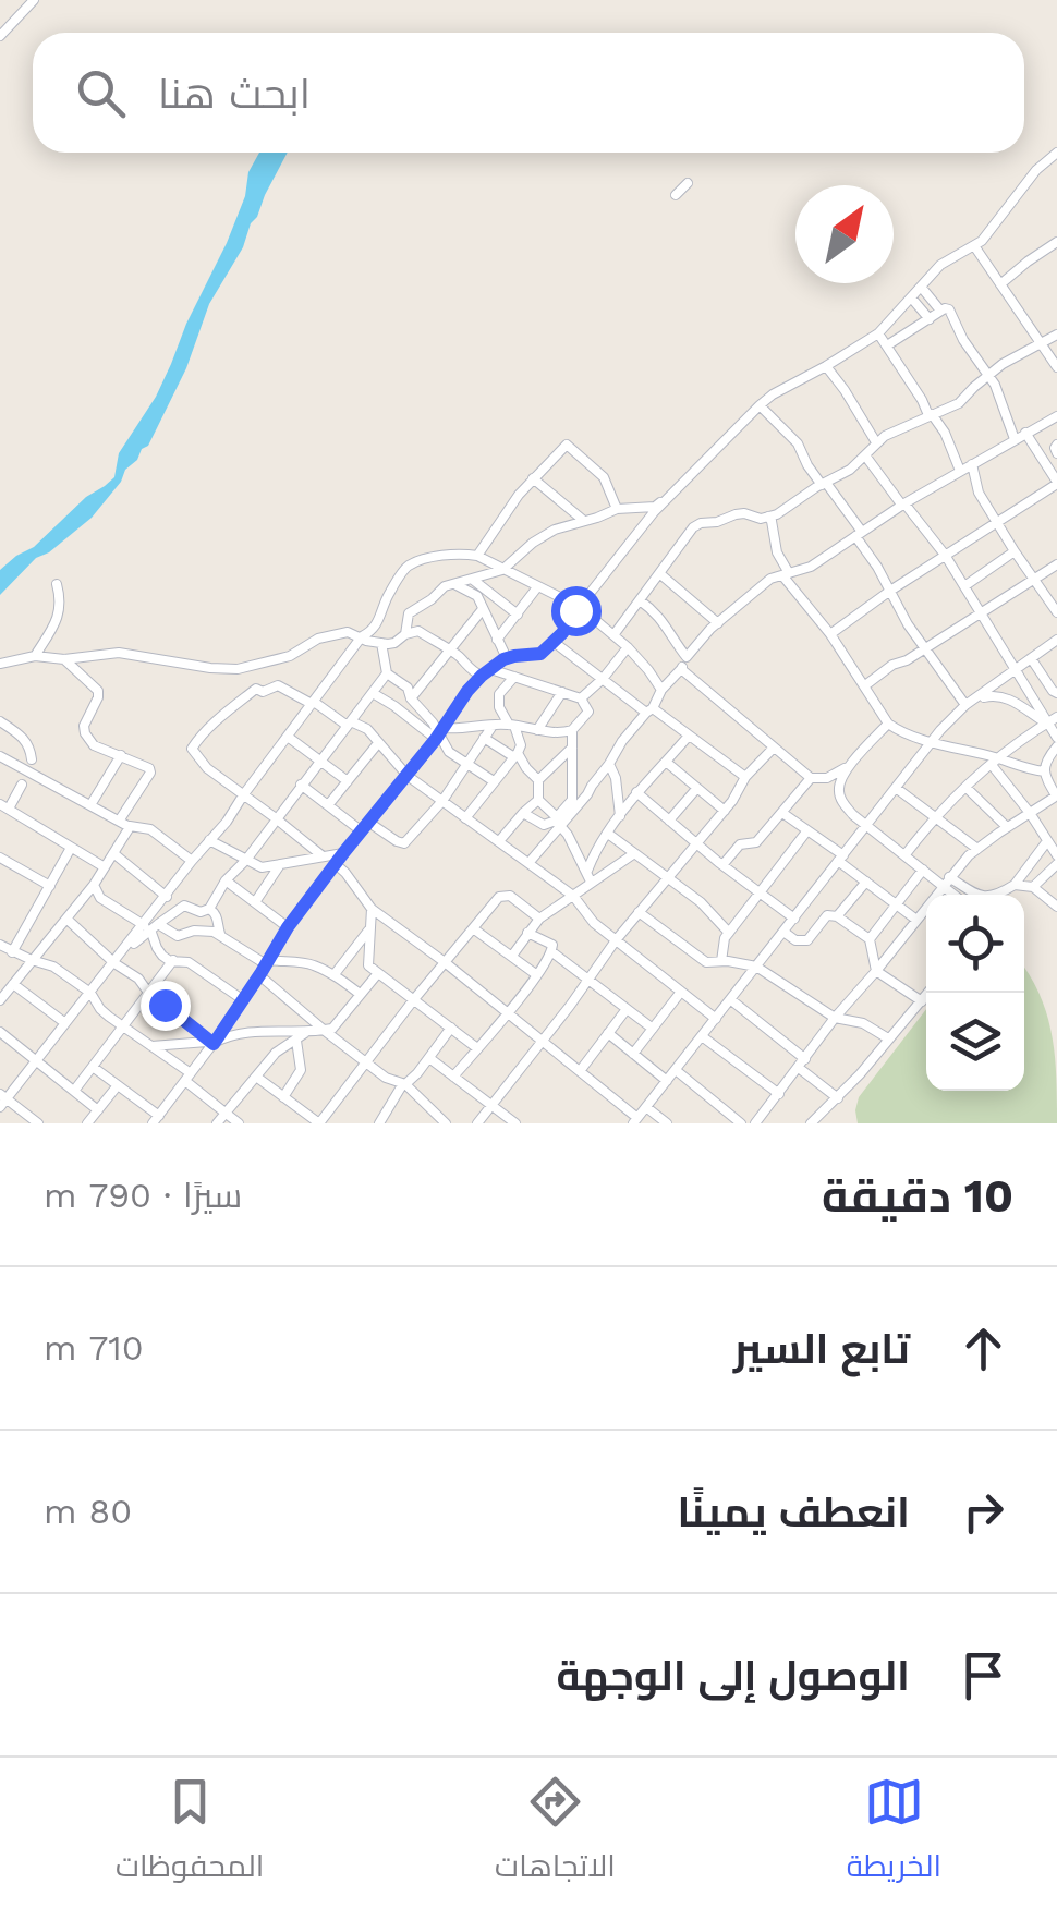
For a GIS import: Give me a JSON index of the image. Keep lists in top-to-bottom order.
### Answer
{
  "north": "top right",
  "page": {
    "search": "ابحث هنا",
    "heading": ["10 دقيقة", "سيرًا · 790 m"],
    "list": [
      ["تابع السير", "710 m"],
      ["انعطف يمينًا", "80 m"],
      "الوصول إلى الوجهة"
    ],
    "nav": ["الخريطة", "الاتجاهات", "المحفوظات"]
  }
}
